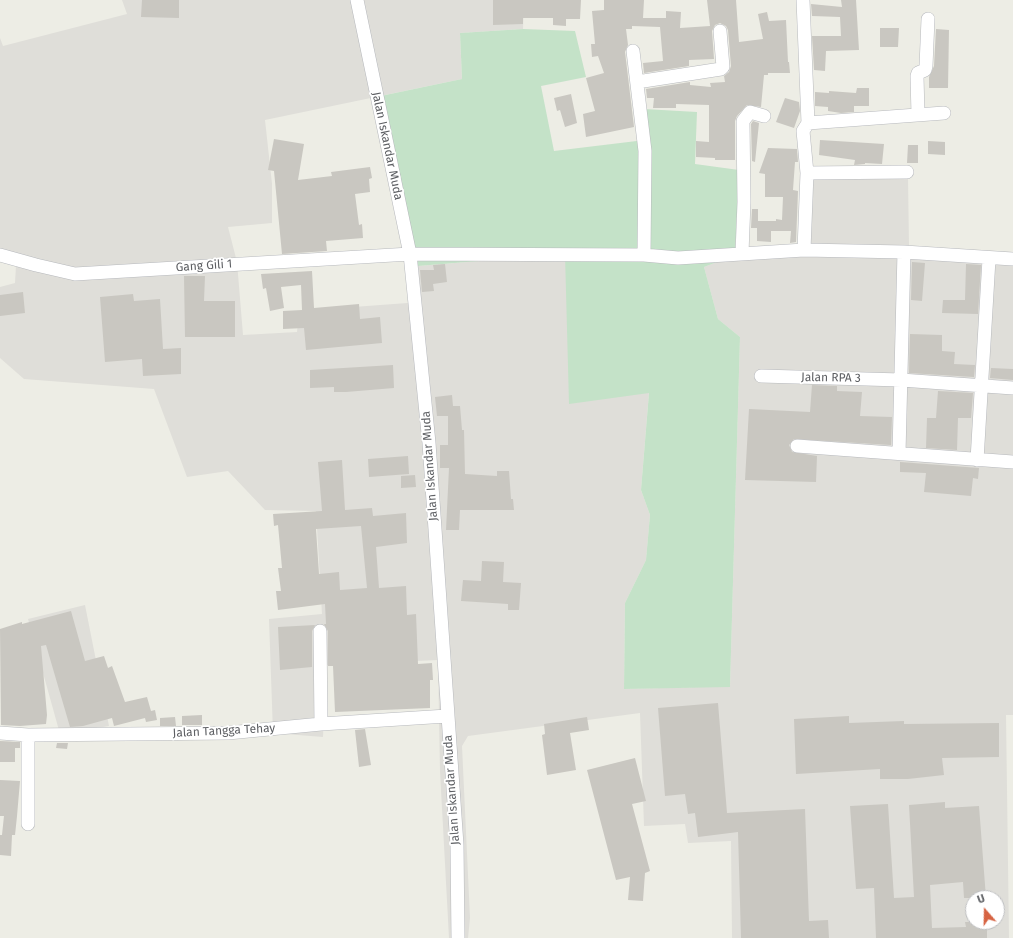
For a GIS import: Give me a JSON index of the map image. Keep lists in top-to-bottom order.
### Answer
{
  "streets": {
    "street": [
      "Jalan Iskandar Muda",
      "Gang Gili 1",
      "Jalan RPA 3",
      "Jalan Tangga Tehay"
    ]
  },
  "crossings": [
    ["Jalan Iskandar Muda", "Gang Gili 1"],
    ["Jalan Iskandar Muda", "Jalan Tangga Tehay"]
  ],
  "north": "top"
}
